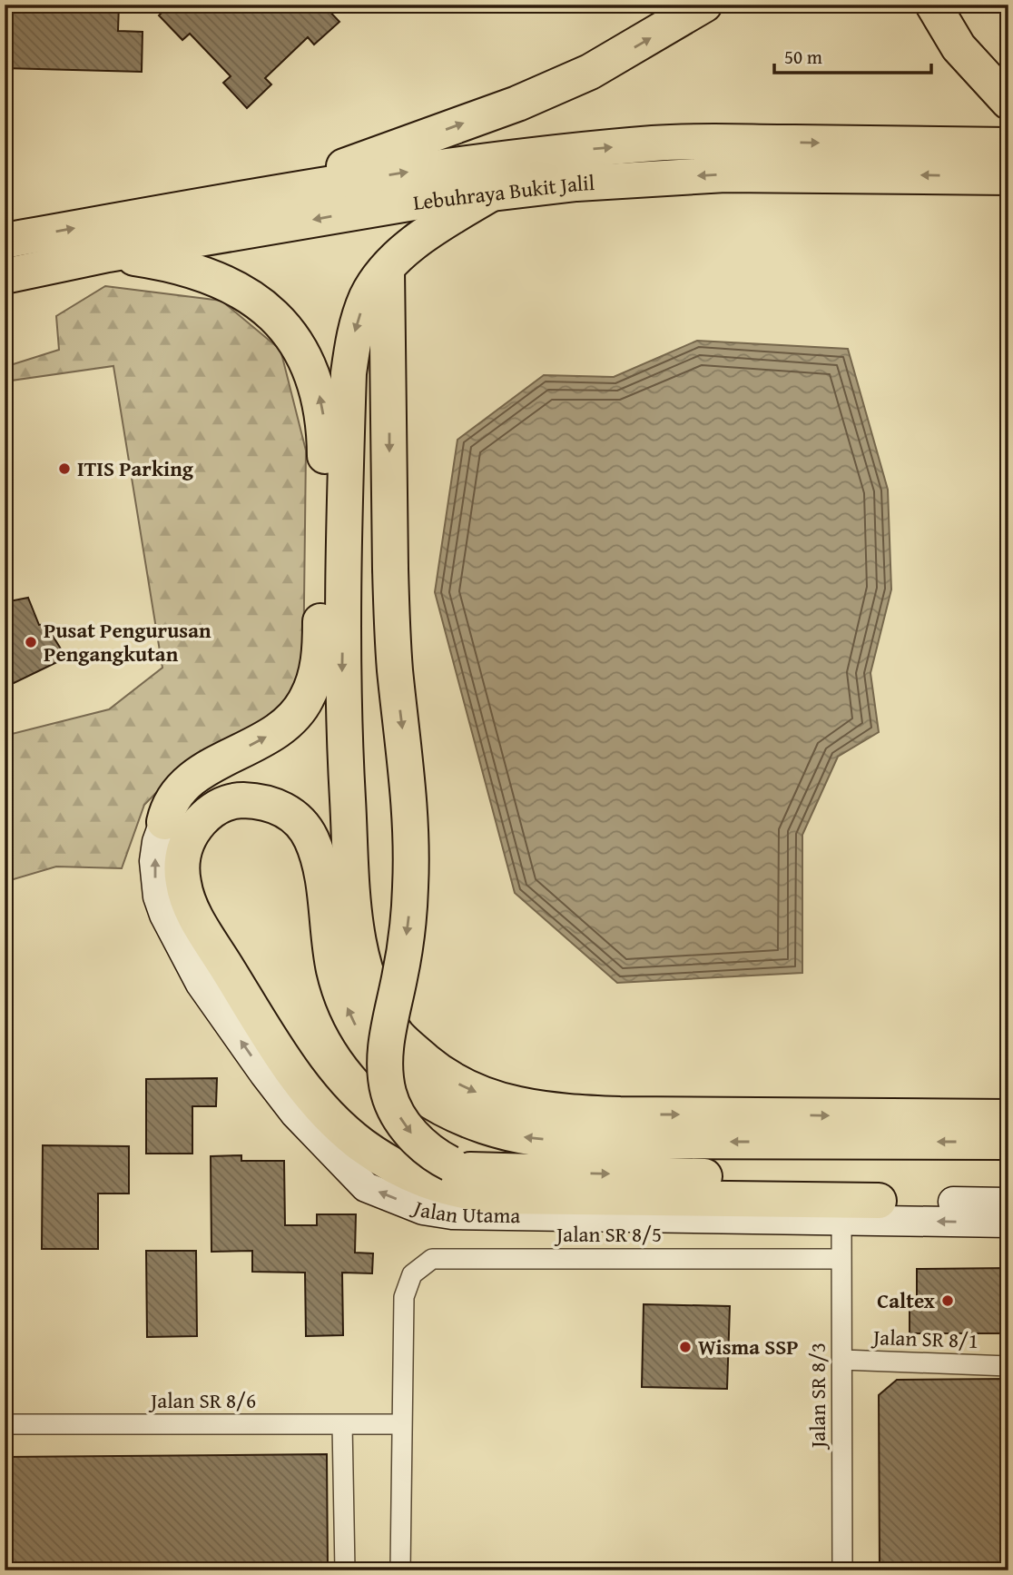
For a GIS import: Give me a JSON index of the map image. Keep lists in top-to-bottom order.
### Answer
{
  "streets": {
    "highway": ["Lebuhraya Bukit Jalil"],
    "street": [
      "Jalan Utama",
      "Jalan SR 8/5",
      "Jalan SR 8/1",
      "Jalan SR 8/3",
      "Jalan SR 8/6"
    ]
  },
  "crossings": [
    ["Jalan Utama", "Jalan SR 8/3"],
    ["Jalan SR 8/5", "Jalan SR 8/3"],
    ["Jalan SR 8/5", "Jalan SR 8/6"],
    ["Jalan SR 8/1", "Jalan SR 8/3"]
  ],
  "one_way": ["Jalan Utama"],
  "places": [
    "ITIS Parking",
    "Pusat Pengurusan Pengangkutan",
    "Caltex",
    "Wisma SSP"
  ],
  "scale_bar": "50 m"
}
